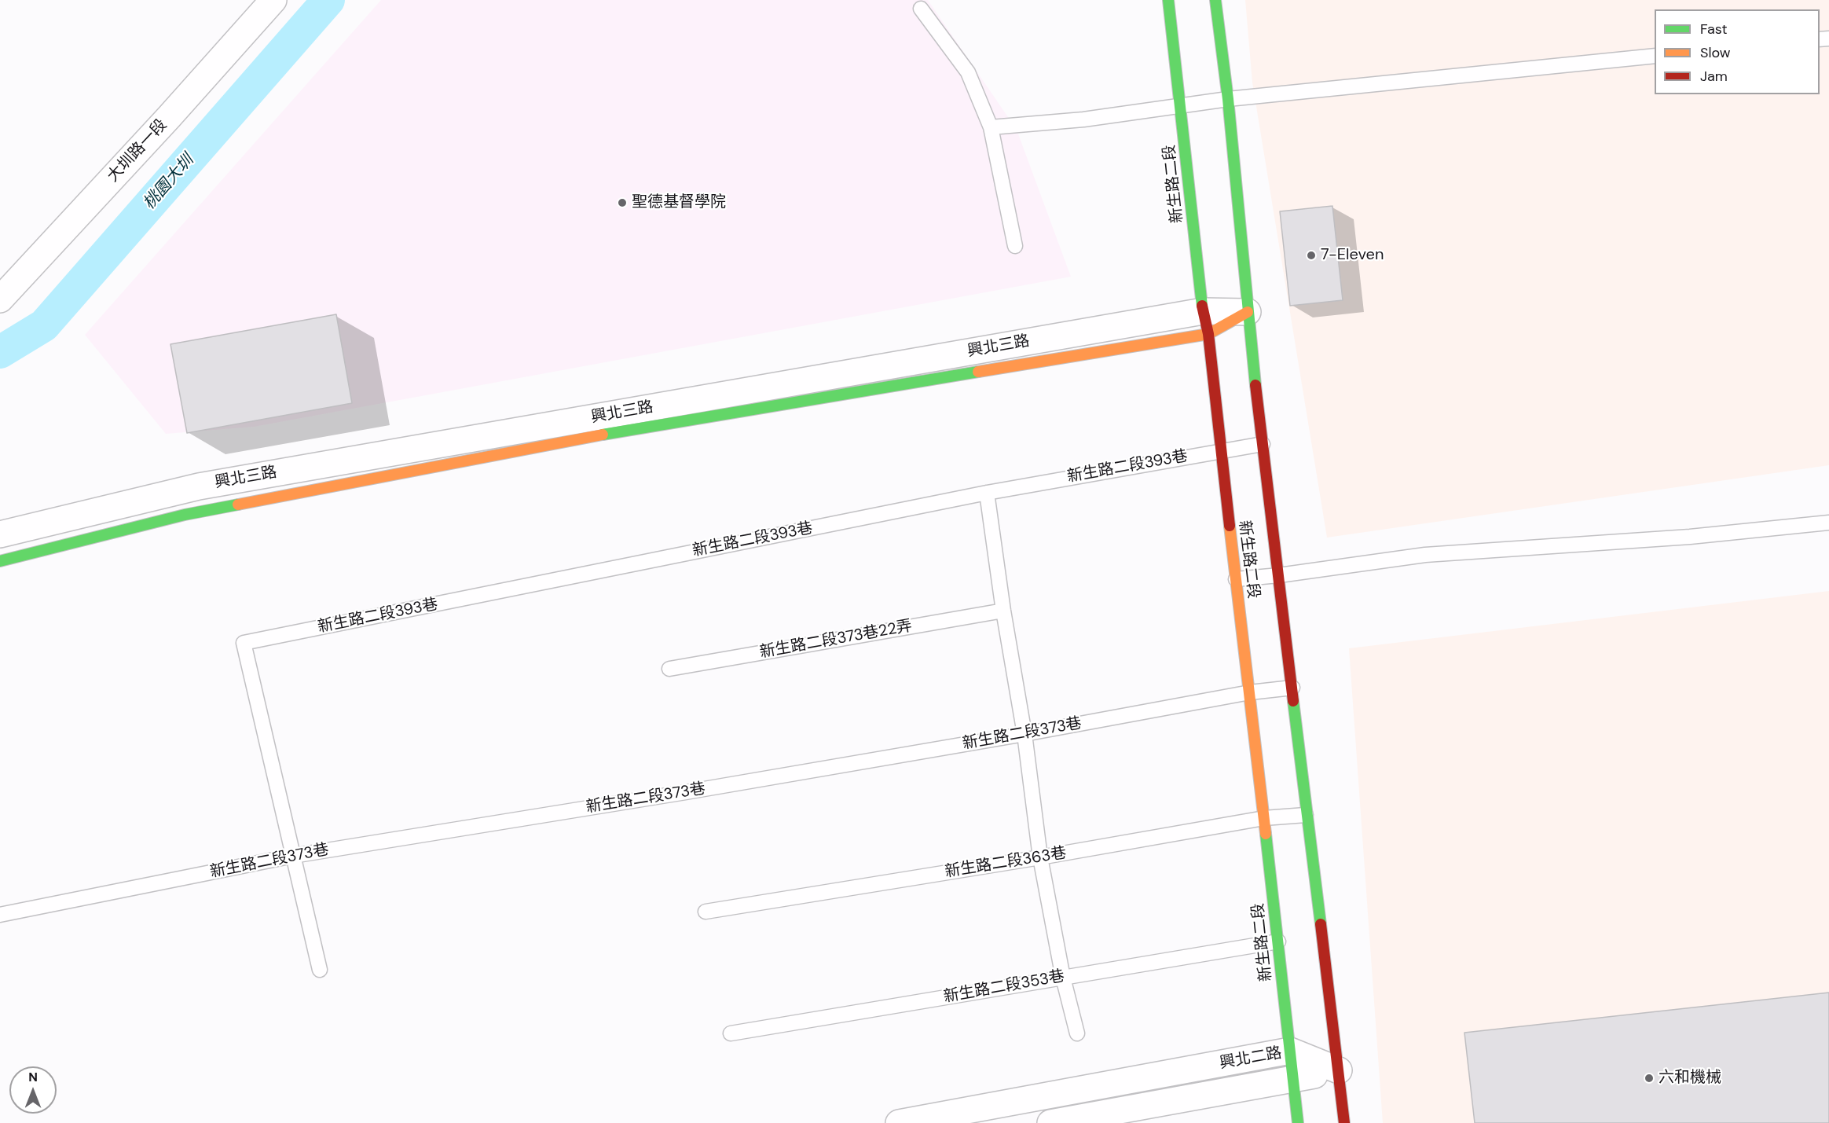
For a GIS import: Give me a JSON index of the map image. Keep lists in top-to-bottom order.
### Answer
{
  "streets": {
    "main road": ["新生路二段"],
    "street": ["大圳路一段", "興北三路", "興北二路"],
    "lane": [
      "新生路二段393巷",
      "新生路二段373巷22弄",
      "新生路二段373巷",
      "新生路二段363巷",
      "新生路二段353巷"
    ]
  },
  "crossings": [
    ["新生路二段", "興北三路"],
    ["新生路二段", "新生路二段393巷"],
    ["新生路二段", "新生路二段373巷"],
    ["新生路二段", "新生路二段363巷"],
    ["新生路二段", "新生路二段353巷"],
    ["新生路二段", "興北二路"],
    ["新生路二段393巷", "新生路二段373巷"]
  ],
  "water": ["桃園大圳"],
  "places": ["聖德基督學院", "7-Eleven", "六和機械"],
  "legend": ["Fast", "Slow", "Jam"],
  "north": "top"
}
